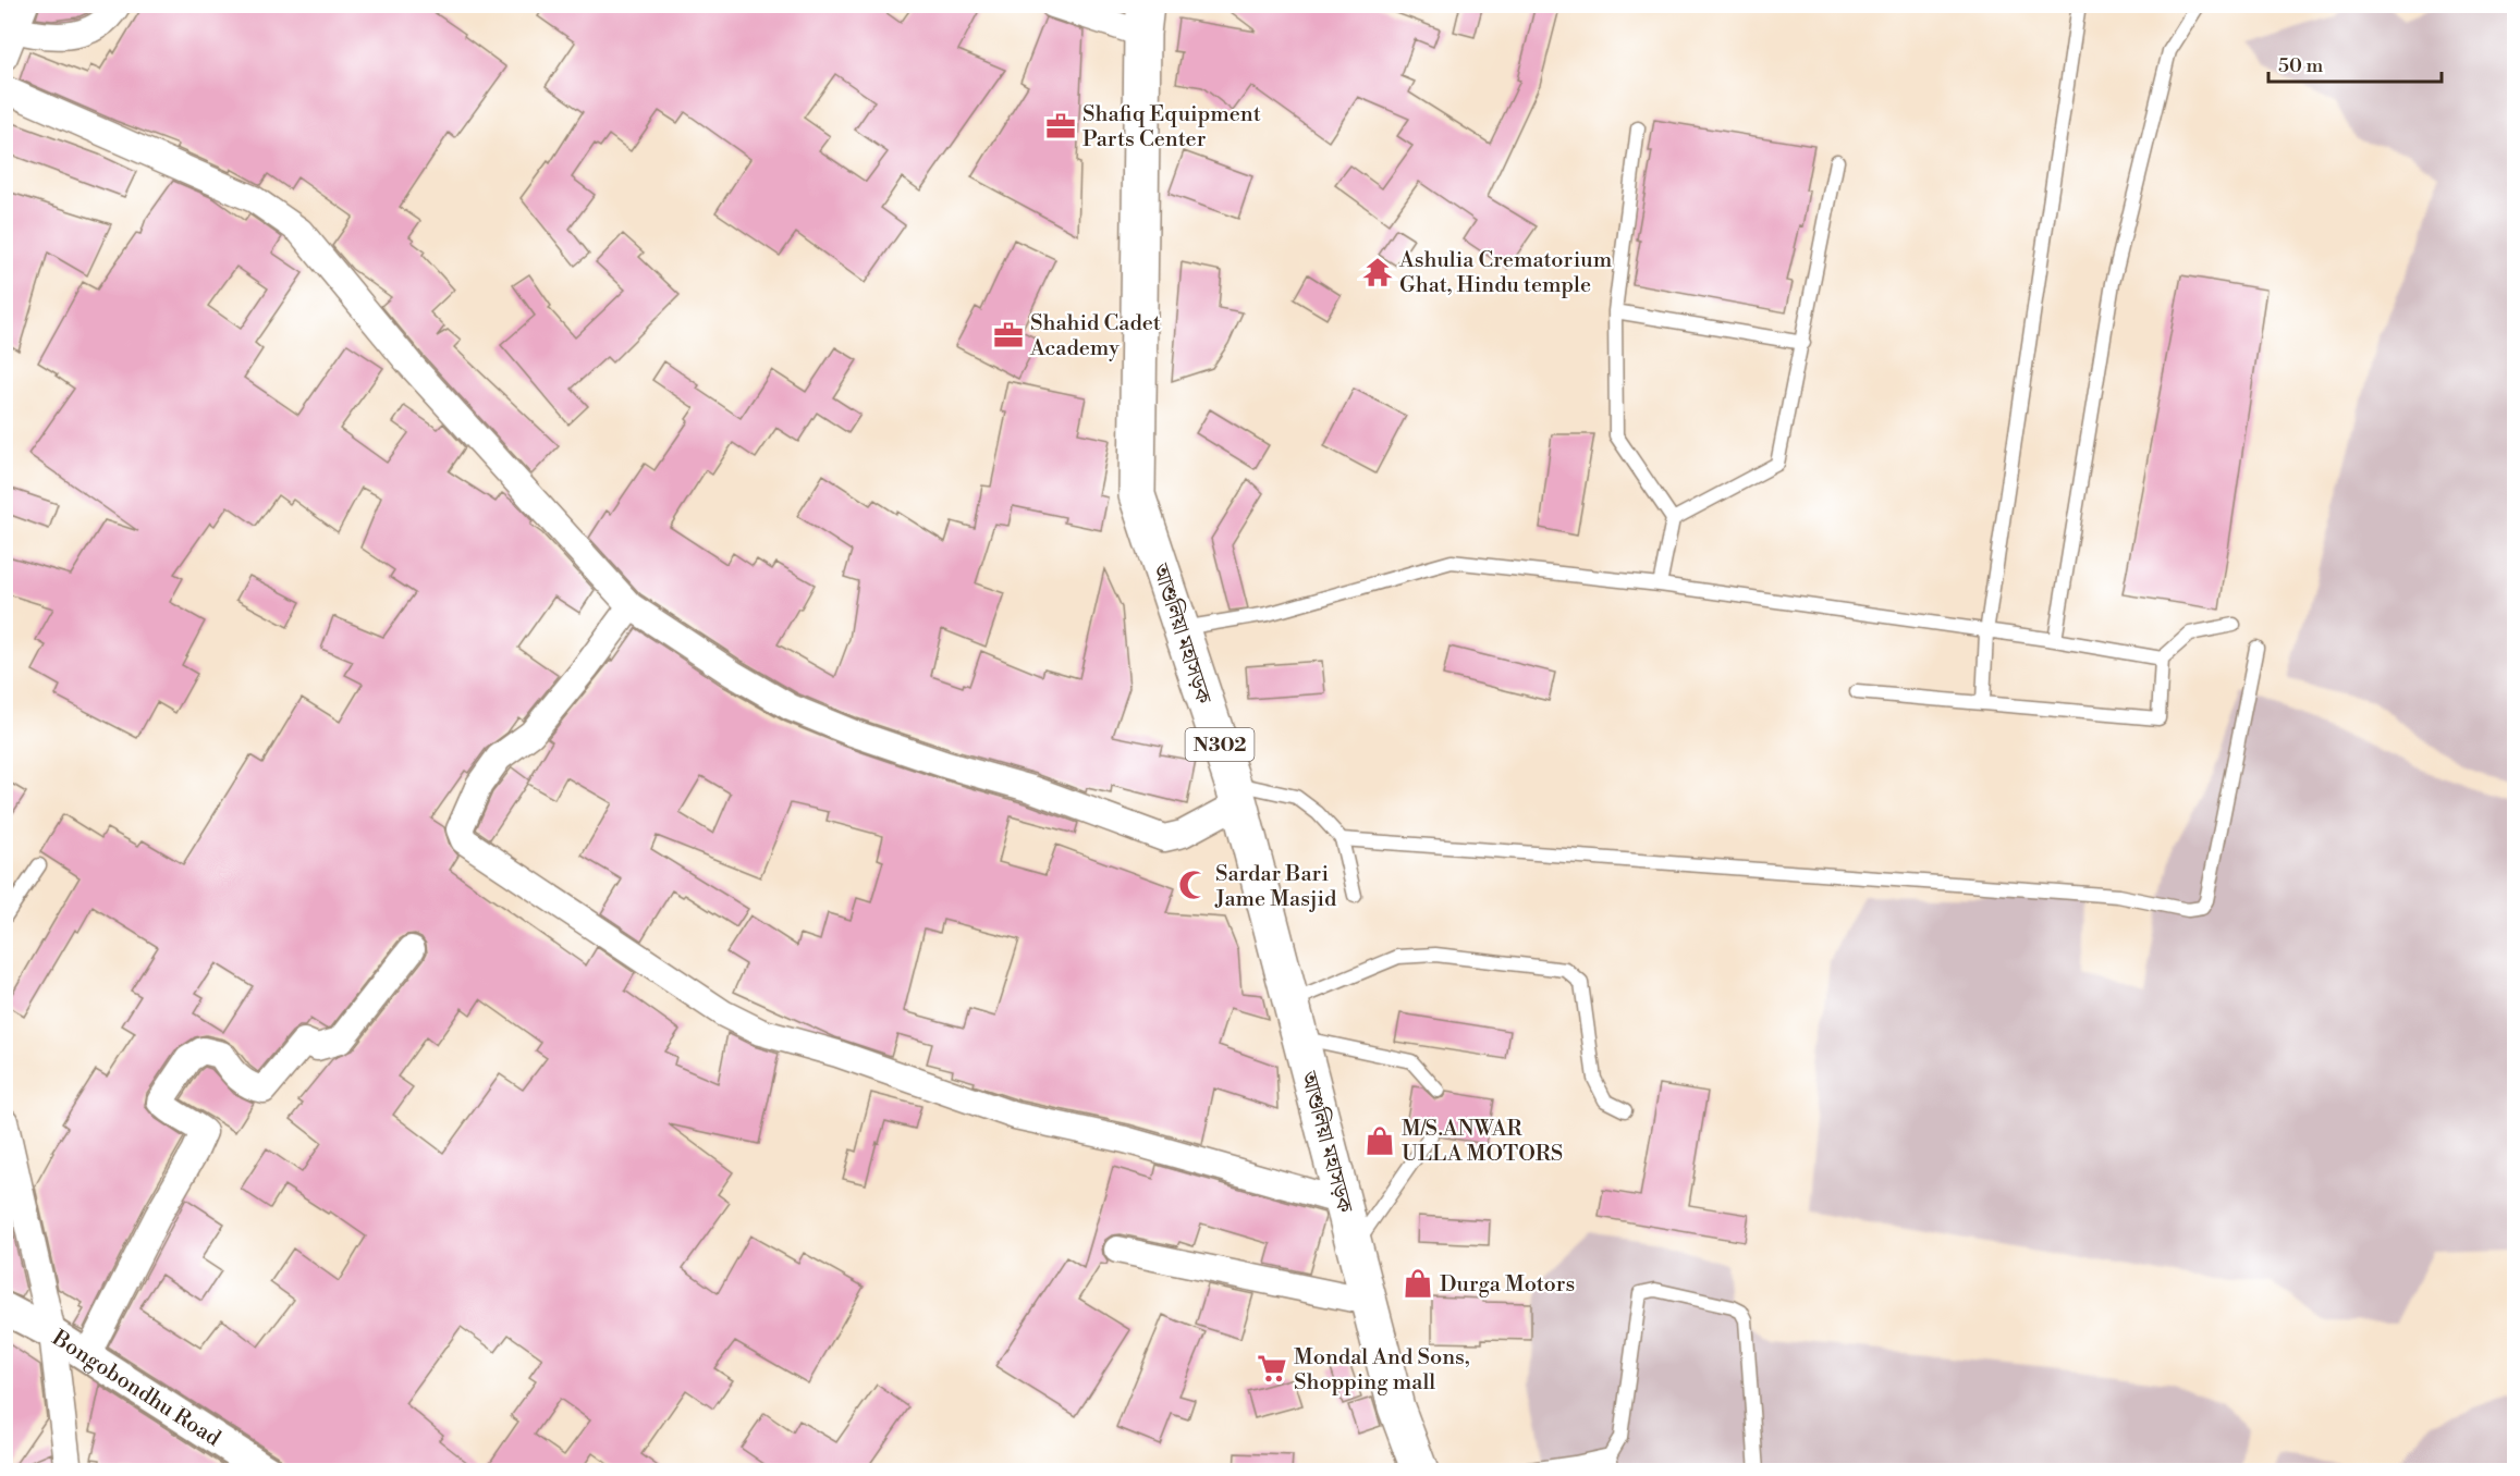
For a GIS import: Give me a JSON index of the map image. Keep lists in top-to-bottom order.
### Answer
{
  "streets": {
    "highway": ["আশুলিয়া মহাসড়ক", "N302"],
    "street": ["Bongobondhu Road"]
  },
  "places": {
    "office": ["Shafiq Equipment Parts Center", "Shahid Cadet Academy"],
    "temple": ["Ashulia Crematorium Ghat, Hindu temple"],
    "mosque": ["Sardar Bari Jame Masjid"],
    "shop": ["M/S.ANWAR ULLA MOTORS", "Durga Motors"],
    "supermarket": ["Mondal And Sons, Shopping mall"]
  },
  "scale_bar": "50 m"
}
